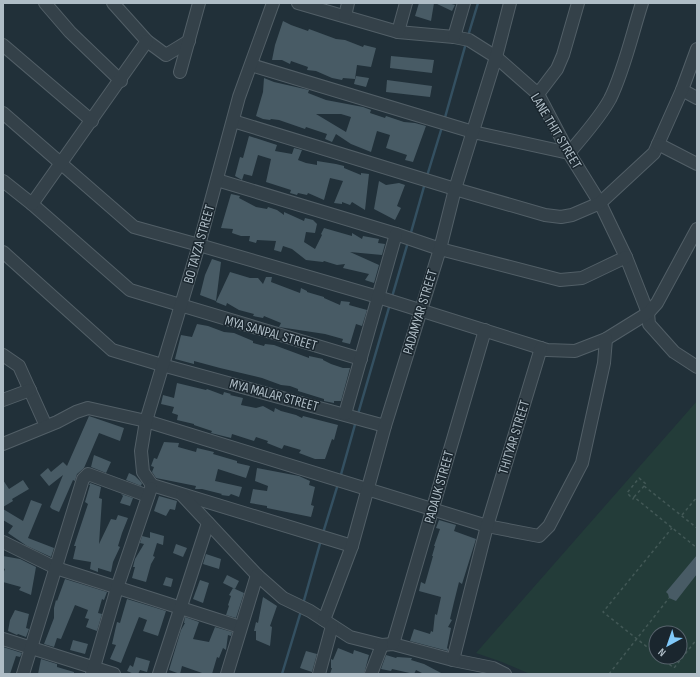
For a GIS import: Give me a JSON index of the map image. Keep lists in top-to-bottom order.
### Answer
{
  "streets": {
    "street": [
      "LANE THIT STREET",
      "BO TAYZA STREET",
      "PADAMYAR STREET",
      "MYA SANPAL STREET",
      "MYA MALAR STREET",
      "THITYAR STREET",
      "PADAUK STREET"
    ]
  },
  "crossings": [
    ["LANE THIT STREET", "PADAMYAR STREET"],
    ["BO TAYZA STREET", "MYA SANPAL STREET"],
    ["BO TAYZA STREET", "MYA MALAR STREET"],
    ["PADAMYAR STREET", "MYA MALAR STREET"]
  ],
  "north": "bottom left"
}
